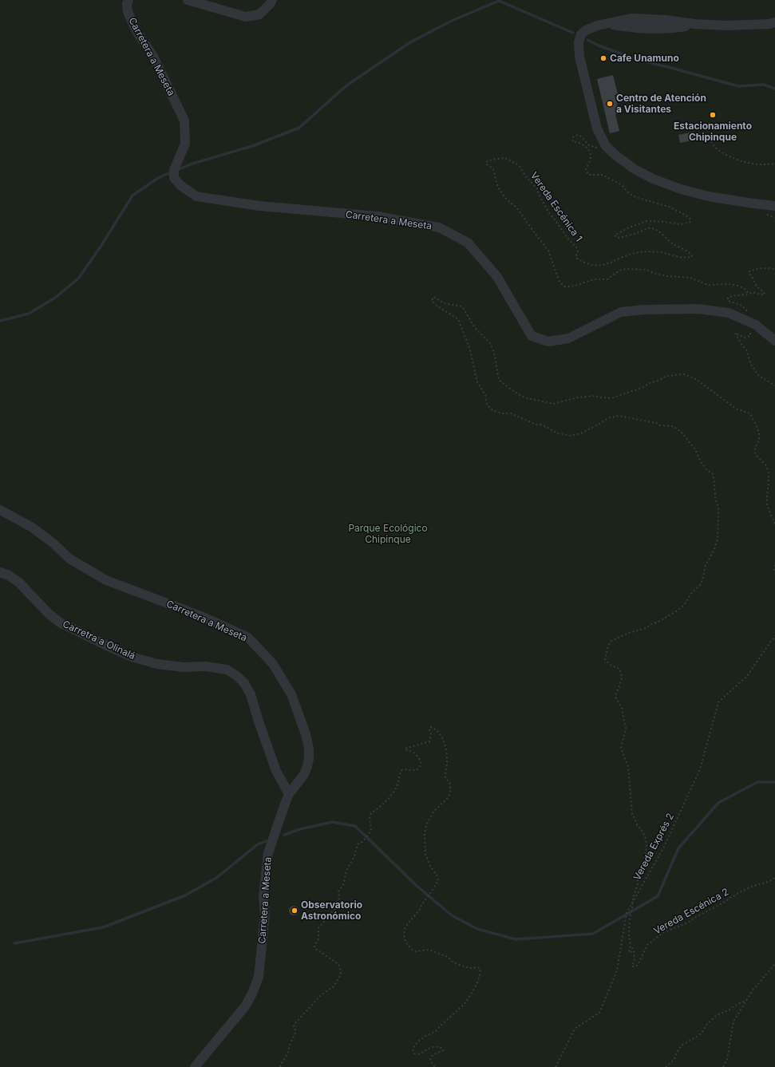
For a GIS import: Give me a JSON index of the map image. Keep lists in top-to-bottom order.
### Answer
{
  "streets": {
    "street": ["Carretera a Meseta", "Carretra a Olinalá"],
    "path": ["Vereda Escénica 1", "Vereda Exprés 2", "Vereda Escénica 2"]
  },
  "crossings": [
    ["Carretera a Meseta", "Carretra a Olinalá"],
    ["Vereda Exprés 2", "Vereda Escénica 2"]
  ],
  "parks": ["Parque Ecológico Chipinque"],
  "places": [
    "Cafe Unamuno",
    "Centro de Atención a Visitantes",
    "Estacionamiento Chipinque",
    "Observatorio Astronómico"
  ]
}
